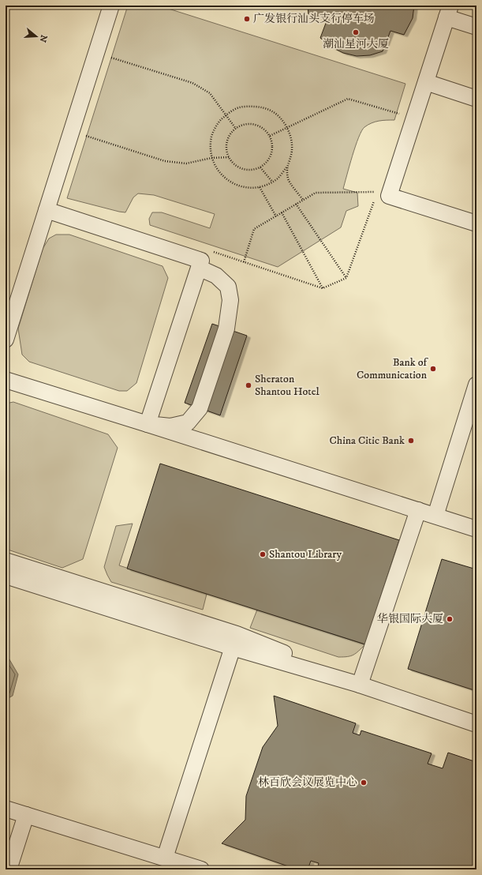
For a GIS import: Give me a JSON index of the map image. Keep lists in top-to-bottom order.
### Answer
{
  "places": [
    "广发银行汕头支行停车场",
    "潮汕星河大厦",
    "Bank of Communication",
    "Sheraton Shantou Hotel",
    "China Citic Bank",
    "Shantou Library",
    "华银国际大厦",
    "林百欣会议展览中心"
  ],
  "north": "right"
}
